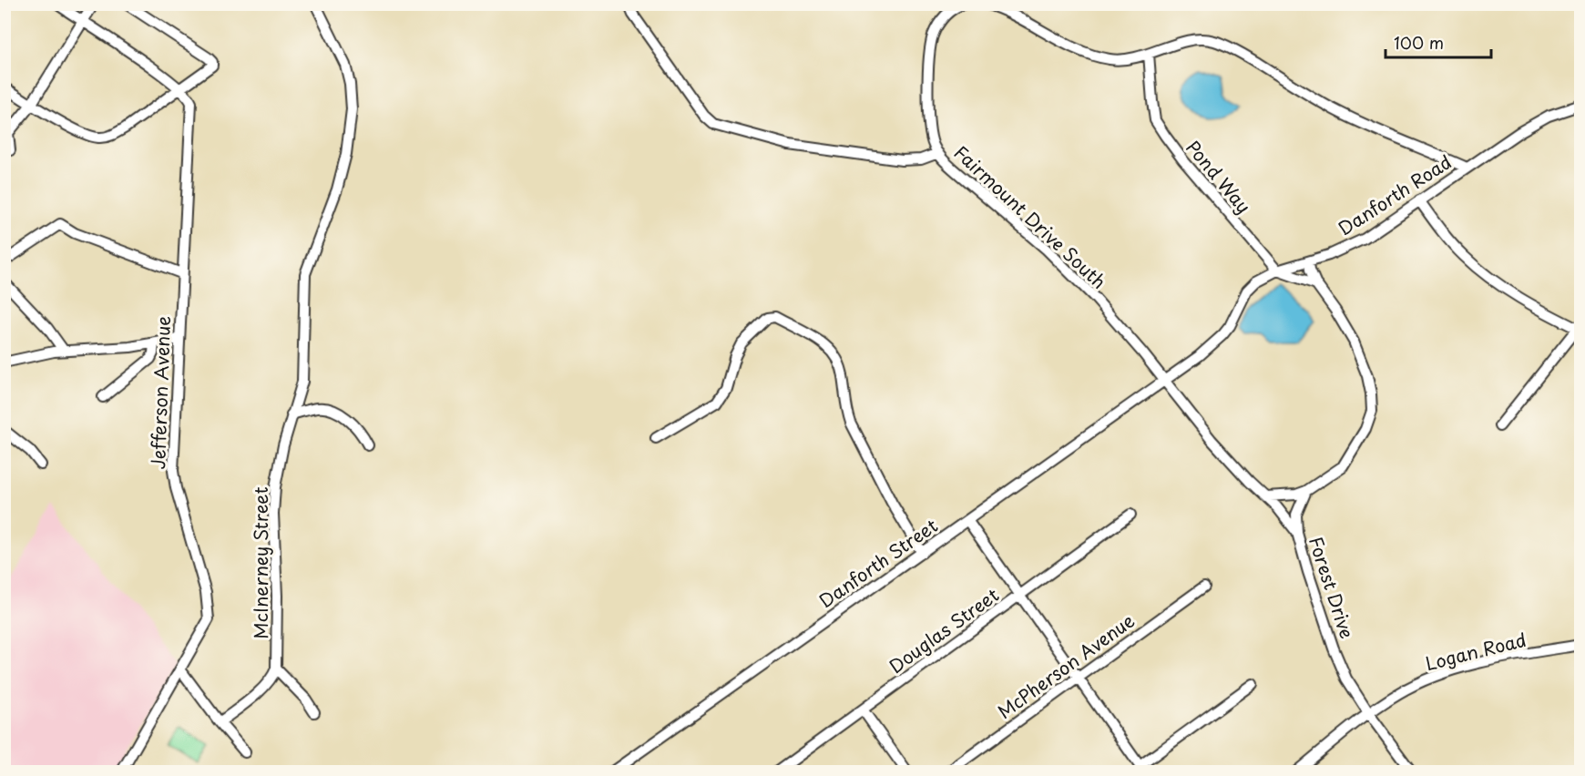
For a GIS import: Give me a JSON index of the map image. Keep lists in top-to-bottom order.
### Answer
{
  "streets": {
    "street": [
      "Pond Way",
      "Danforth Road",
      "Fairmount Drive South",
      "Jefferson Avenue",
      "McInerney Street",
      "Danforth Street",
      "Forest Drive",
      "Douglas Street",
      "Logan Road",
      "McPherson Avenue"
    ]
  },
  "crossings": [
    ["Pond Way", "Danforth Road"],
    ["Danforth Road", "Fairmount Drive South"],
    ["Danforth Road", "Danforth Street"],
    ["Danforth Road", "Forest Drive"],
    ["Fairmount Drive South", "Danforth Street"],
    ["Fairmount Drive South", "Forest Drive"],
    ["Danforth Street", "Forest Drive"],
    ["Forest Drive", "Logan Road"]
  ],
  "scale_bar": "100 m"
}
